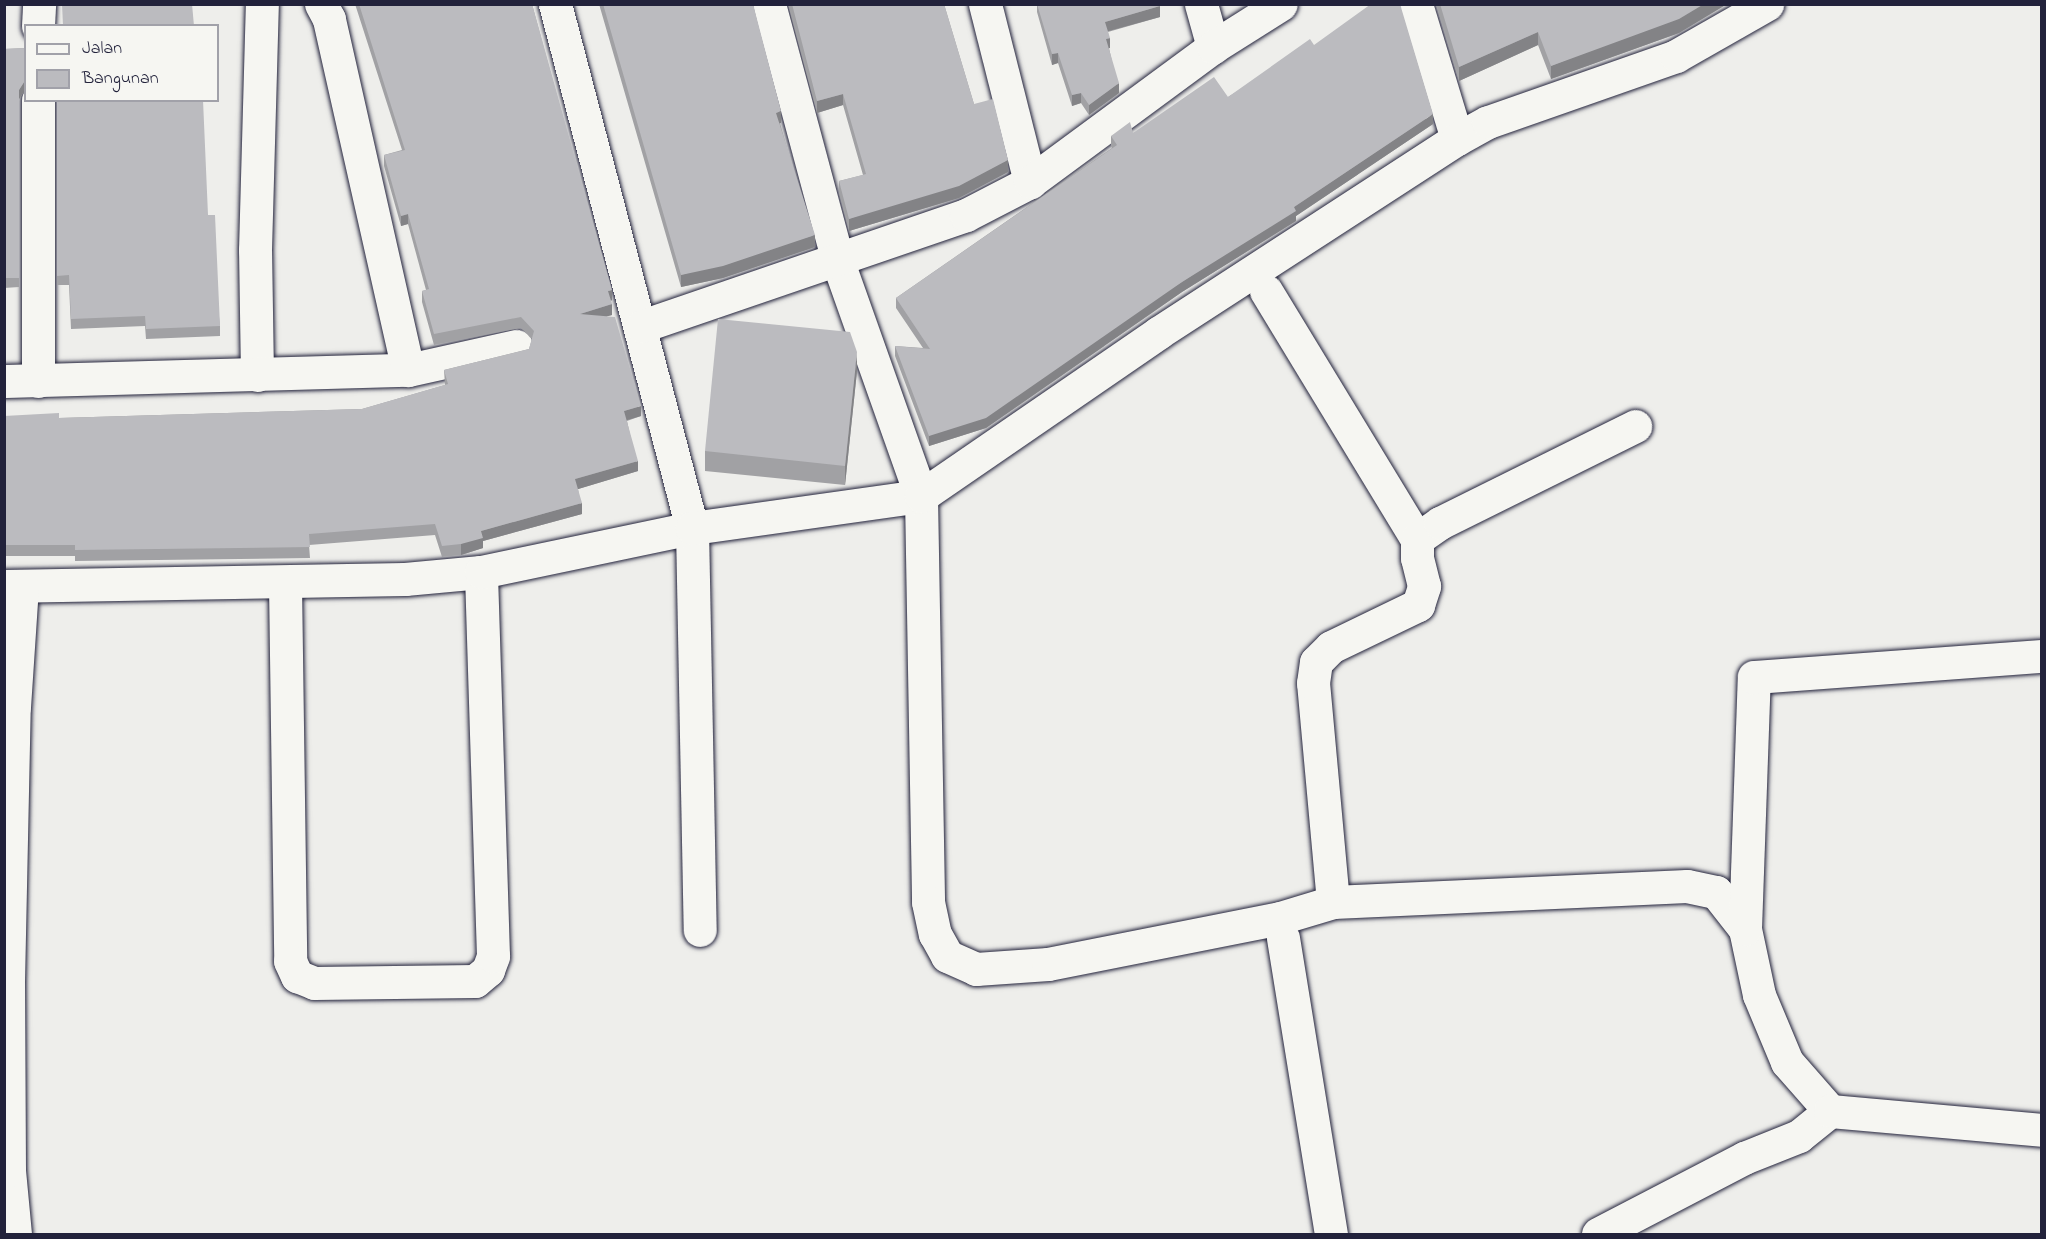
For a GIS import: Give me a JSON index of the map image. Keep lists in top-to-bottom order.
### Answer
{
  "legend": ["Jalan", "Bangunan"]
}
